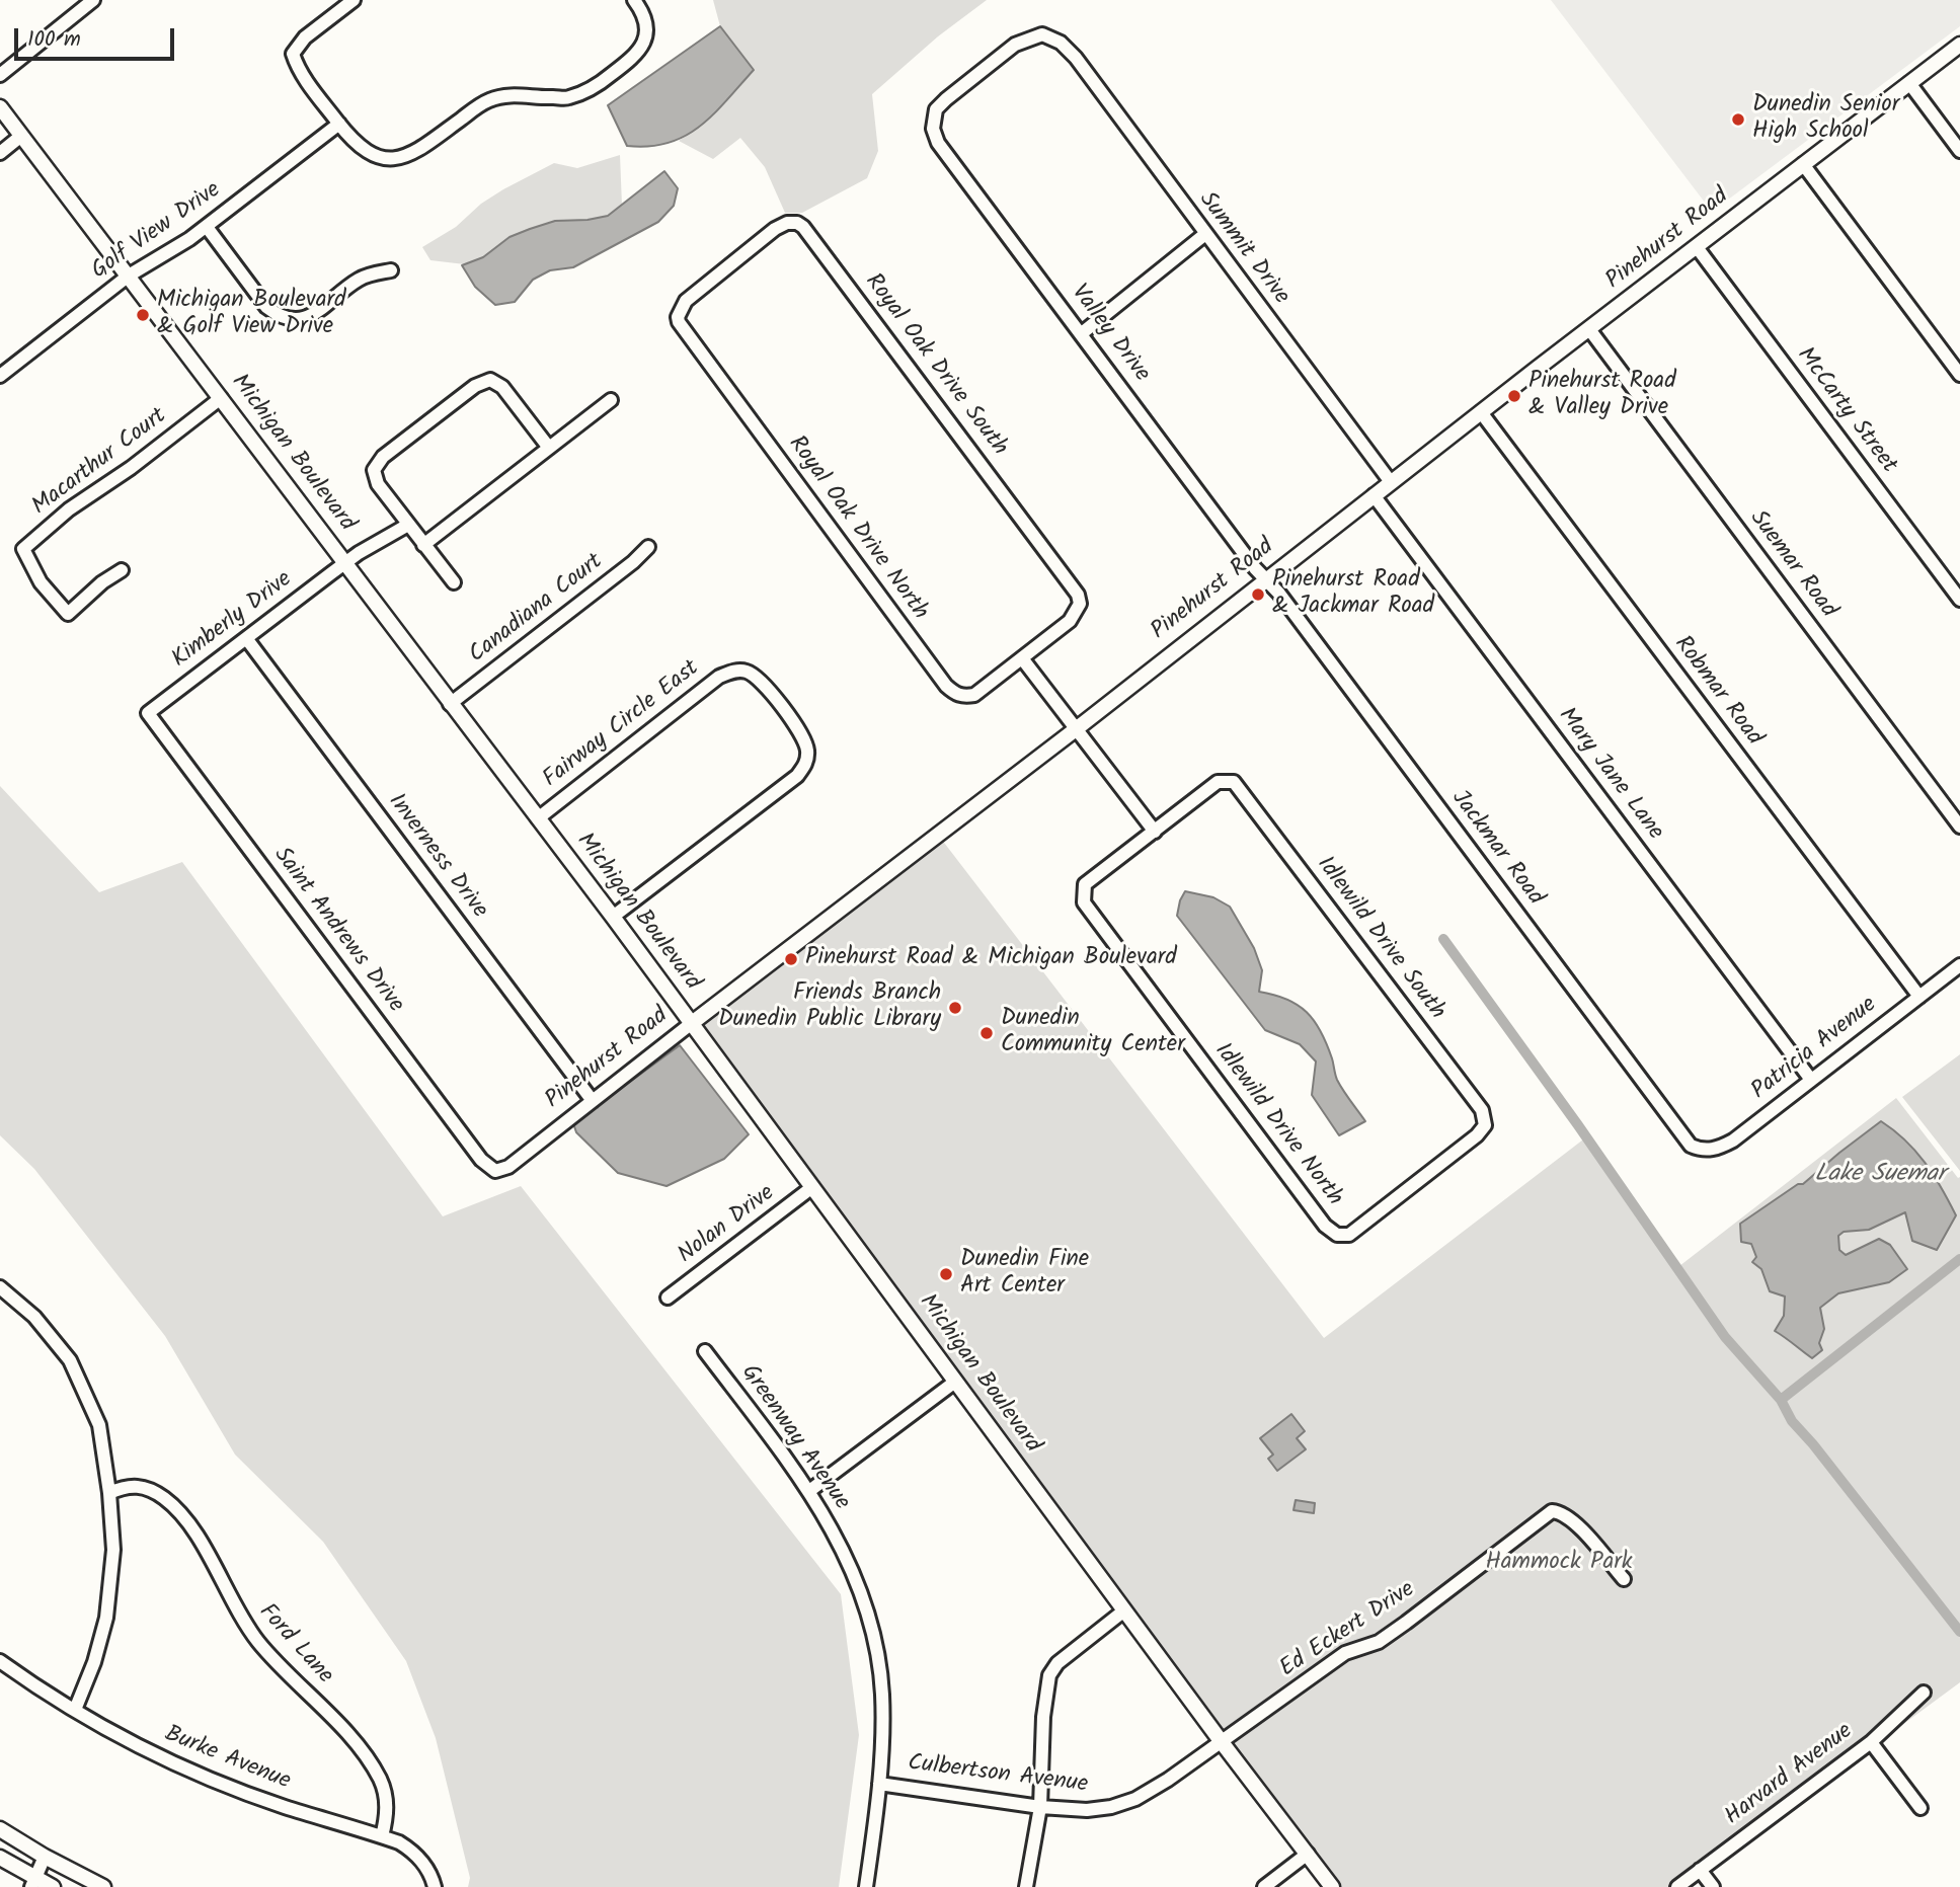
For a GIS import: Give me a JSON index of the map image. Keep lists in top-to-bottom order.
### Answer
{
  "streets": {
    "street": [
      "Golf View Drive",
      "Pinehurst Road",
      "Summit Drive",
      "Valley Drive",
      "Royal Oak Drive South",
      "McCarty Street",
      "Michigan Boulevard",
      "Macarthur Court",
      "Royal Oak Drive North",
      "Suemar Road",
      "Canadiana Court",
      "Kimberly Drive",
      "Robmar Road",
      "Fairway Circle East",
      "Mary Jane Lane",
      "Jackmar Road",
      "Inverness Drive",
      "Saint Andrews Drive",
      "Idlewild Drive South",
      "Patricia Avenue",
      "Idlewild Drive North",
      "Nolan Drive",
      "Greenway Avenue",
      "Ed Eckert Drive",
      "Ford Lane",
      "Burke Avenue",
      "Culbertson Avenue",
      "Harvard Avenue"
    ]
  },
  "crossings": [
    ["Golf View Drive", "Michigan Boulevard"],
    ["Pinehurst Road", "Summit Drive"],
    ["Pinehurst Road", "Valley Drive"],
    ["Pinehurst Road", "McCarty Street"],
    ["Pinehurst Road", "Michigan Boulevard"],
    ["Pinehurst Road", "Suemar Road"],
    ["Pinehurst Road", "Robmar Road"],
    ["Pinehurst Road", "Mary Jane Lane"],
    ["Pinehurst Road", "Jackmar Road"],
    ["Pinehurst Road", "Inverness Drive"],
    ["Pinehurst Road", "Saint Andrews Drive"],
    ["Summit Drive", "Valley Drive"],
    ["Valley Drive", "Jackmar Road"],
    ["Royal Oak Drive South", "Royal Oak Drive North"],
    ["Michigan Boulevard", "Macarthur Court"],
    ["Michigan Boulevard", "Canadiana Court"],
    ["Michigan Boulevard", "Kimberly Drive"],
    ["Michigan Boulevard", "Fairway Circle East"],
    ["Michigan Boulevard", "Nolan Drive"],
    ["Michigan Boulevard", "Ed Eckert Drive"],
    ["Michigan Boulevard", "Culbertson Avenue"],
    ["Kimberly Drive", "Inverness Drive"],
    ["Kimberly Drive", "Saint Andrews Drive"],
    ["Robmar Road", "Patricia Avenue"],
    ["Mary Jane Lane", "Patricia Avenue"],
    ["Jackmar Road", "Patricia Avenue"],
    ["Idlewild Drive South", "Idlewild Drive North"],
    ["Greenway Avenue", "Culbertson Avenue"],
    ["Ed Eckert Drive", "Culbertson Avenue"],
    ["Ford Lane", "Burke Avenue"]
  ],
  "water": ["Lake Suemar"],
  "parks": ["Hammock Park"],
  "places": [
    "Dunedin Senior High School",
    "Michigan Boulevard & Golf View Drive",
    "Pinehurst Road & Valley Drive",
    "Pinehurst Road & Jackmar Road",
    "Pinehurst Road & Michigan Boulevard",
    "Friends Branch Dunedin Public Library",
    "Dunedin Community Center",
    "Dunedin Fine Art Center"
  ],
  "scale_bar": "100 m"
}
